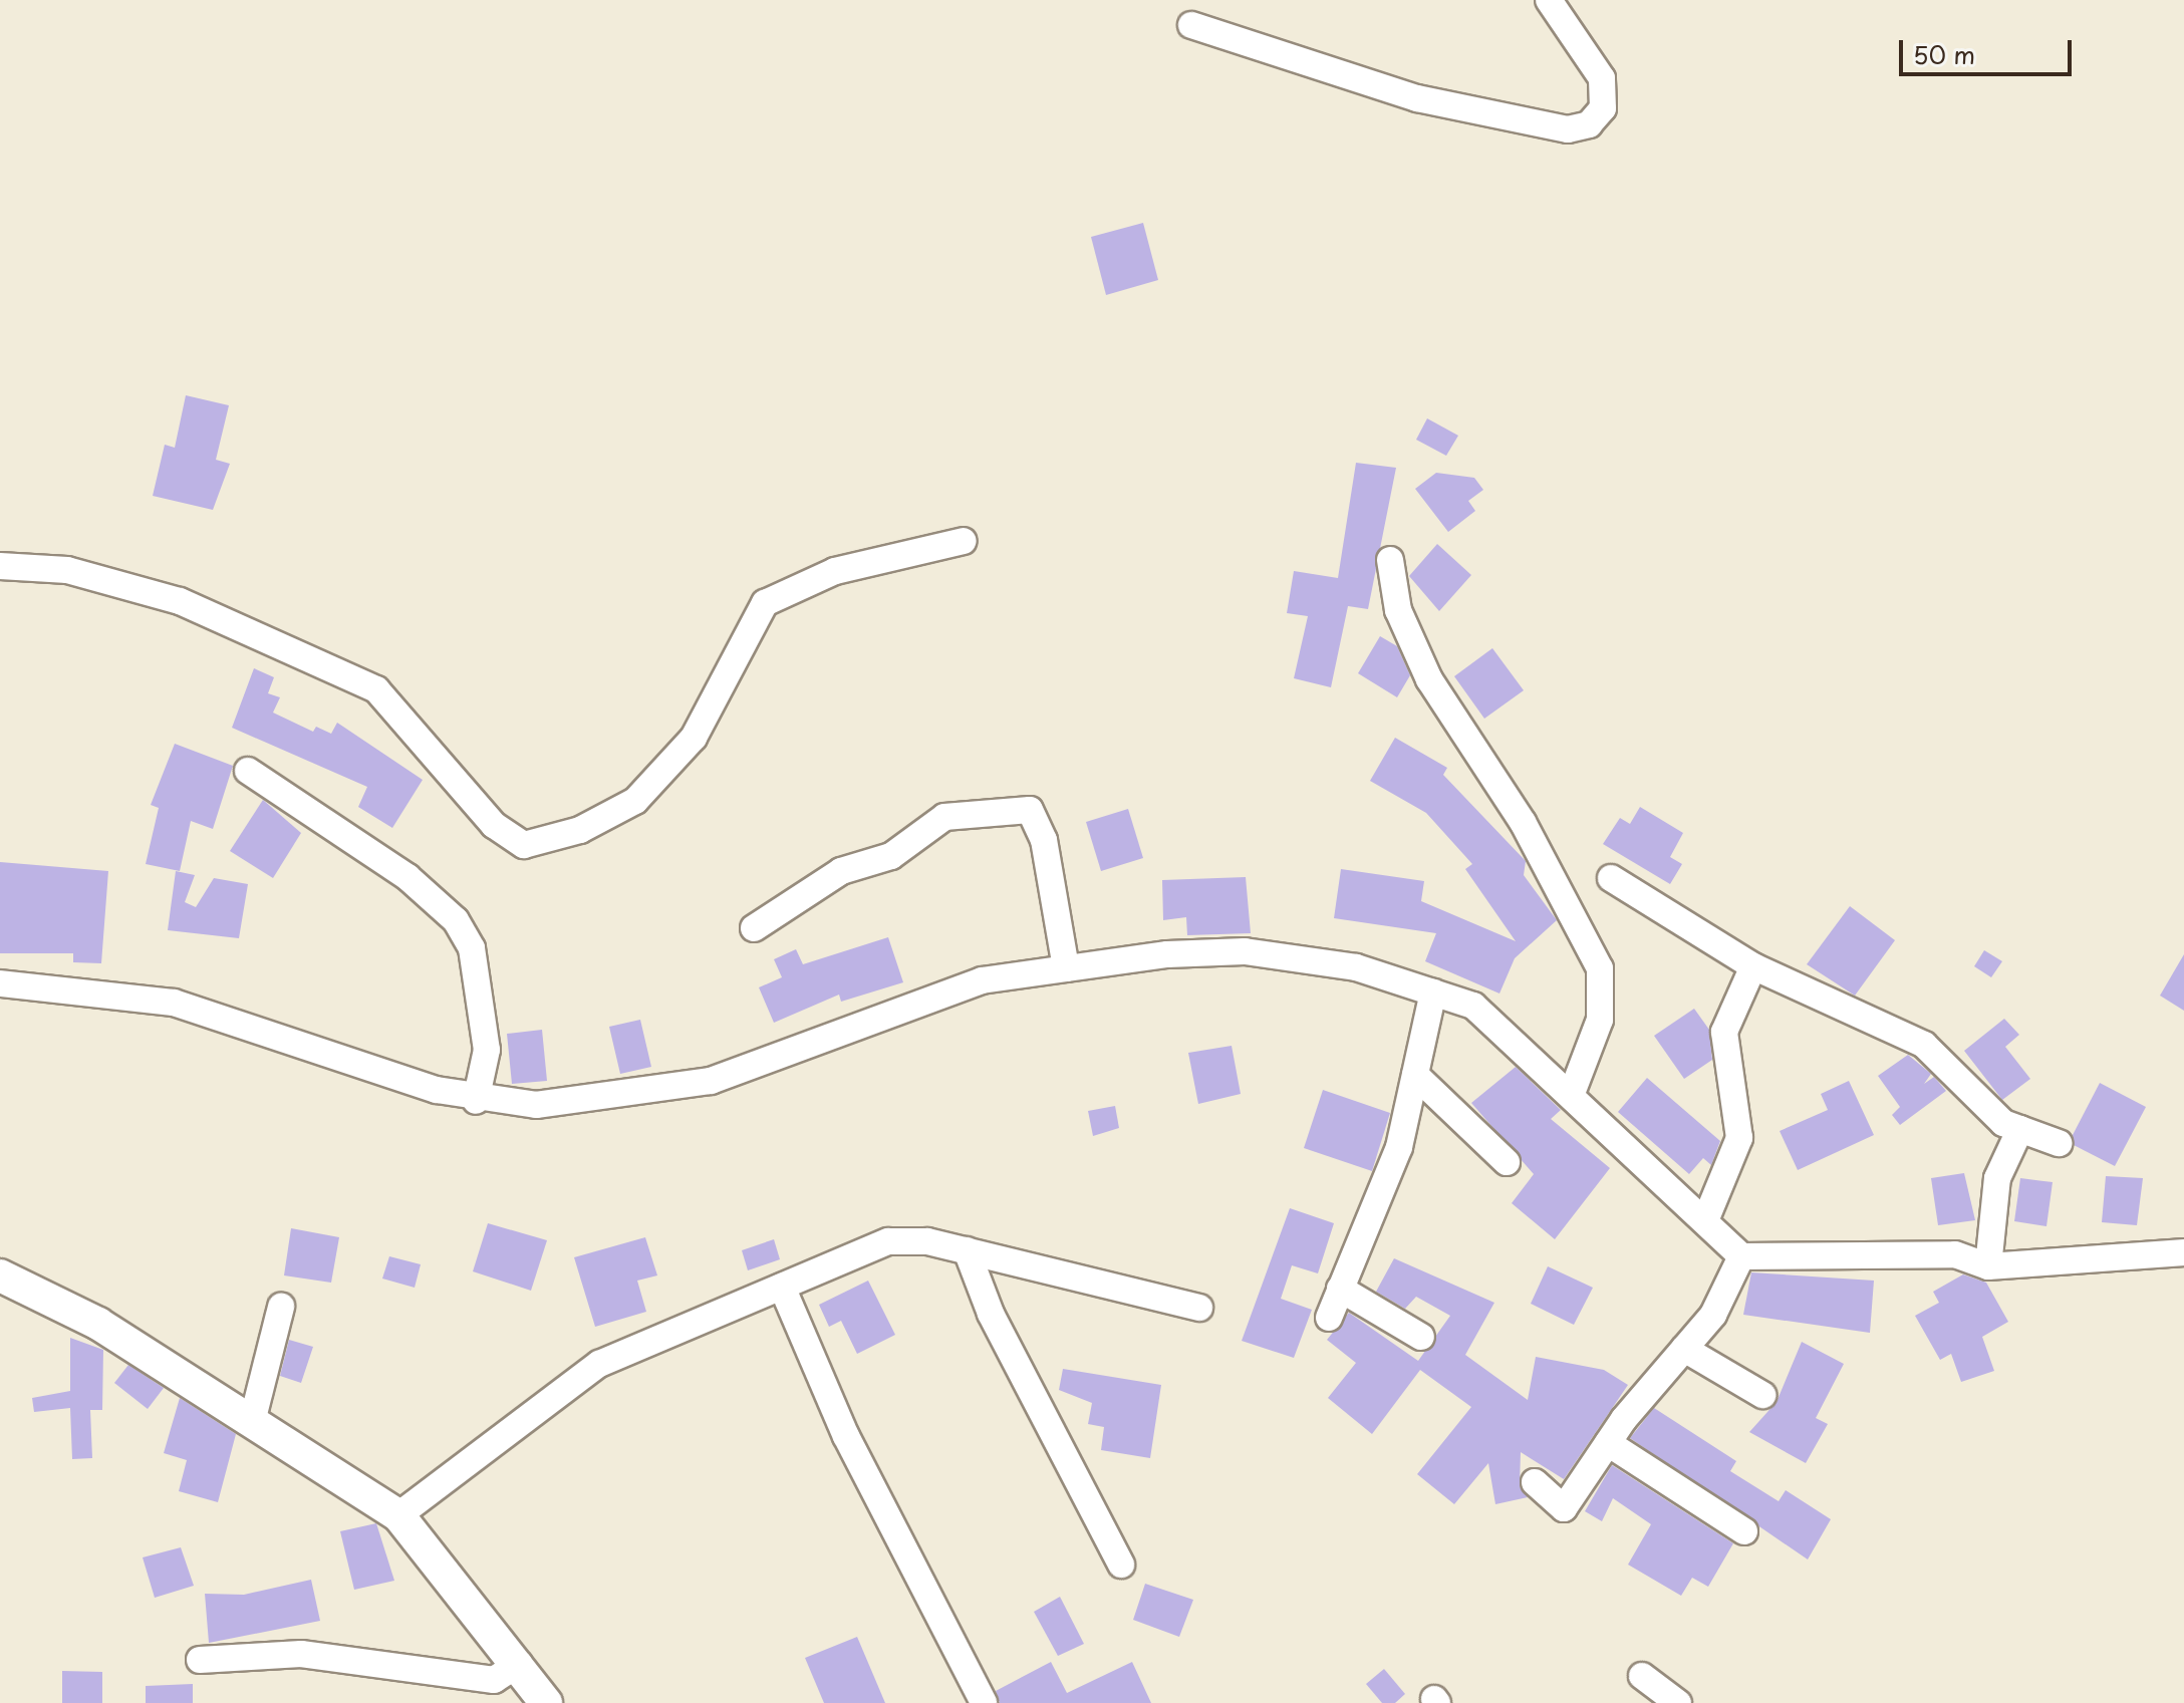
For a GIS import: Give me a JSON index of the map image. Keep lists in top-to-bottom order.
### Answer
{
  "scale_bar": "50 m"
}
